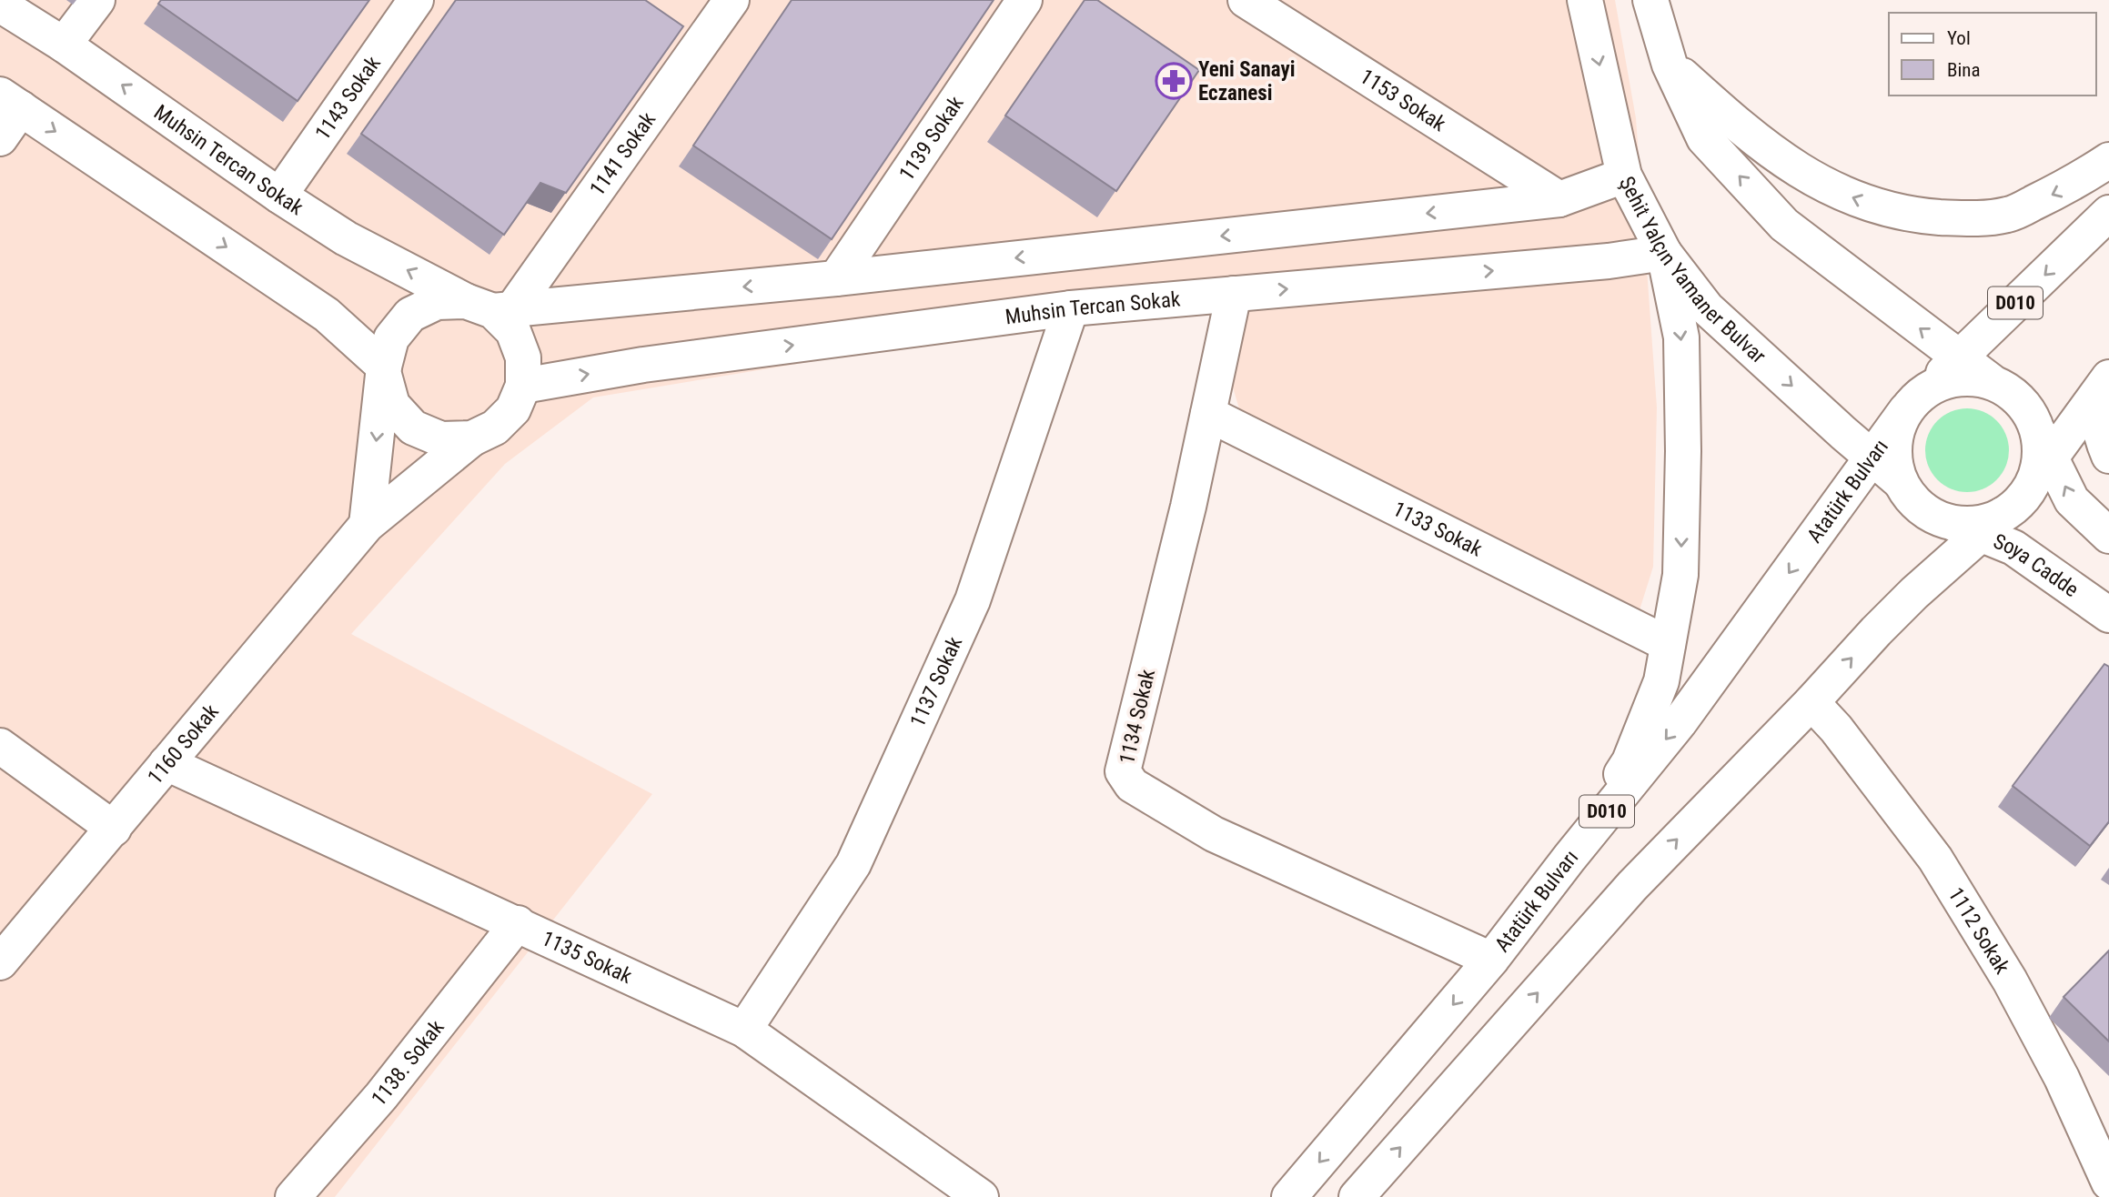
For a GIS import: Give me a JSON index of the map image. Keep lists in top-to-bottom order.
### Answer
{
  "streets": {
    "main road": [
      "1143 Sokak",
      "1153 Sokak",
      "1139 Sokak",
      "1141 Sokak",
      "Muhsin Tercan Sokak",
      "Şehit Yalçın Yamaner Bulvar",
      "D010",
      "Atatürk Bulvarı",
      "1133 Sokak",
      "Soya Cadde",
      "1137 Sokak",
      "1134 Sokak",
      "1160 Sokak",
      "1112 Sokak",
      "1135 Sokak",
      "1138. Sokak"
    ]
  },
  "crossings": [
    ["1143 Sokak", "Muhsin Tercan Sokak"],
    ["1141 Sokak", "Muhsin Tercan Sokak"],
    ["1141 Sokak", "1160 Sokak"],
    ["Muhsin Tercan Sokak", "Şehit Yalçın Yamaner Bulvar"],
    ["Muhsin Tercan Sokak", "1137 Sokak"],
    ["Muhsin Tercan Sokak", "1134 Sokak"],
    ["Muhsin Tercan Sokak", "1160 Sokak"],
    ["Şehit Yalçın Yamaner Bulvar", "Atatürk Bulvarı"],
    ["Şehit Yalçın Yamaner Bulvar", "Soya Cadde"],
    ["Atatürk Bulvarı", "Soya Cadde"],
    ["Atatürk Bulvarı", "1134 Sokak"],
    ["1133 Sokak", "1134 Sokak"],
    ["1137 Sokak", "1135 Sokak"],
    ["1160 Sokak", "1135 Sokak"],
    ["1135 Sokak", "1138. Sokak"]
  ],
  "places": {
    "pharmacy": ["Yeni Sanayi Eczanesi"]
  },
  "legend": ["Yol", "Bina"]
}
